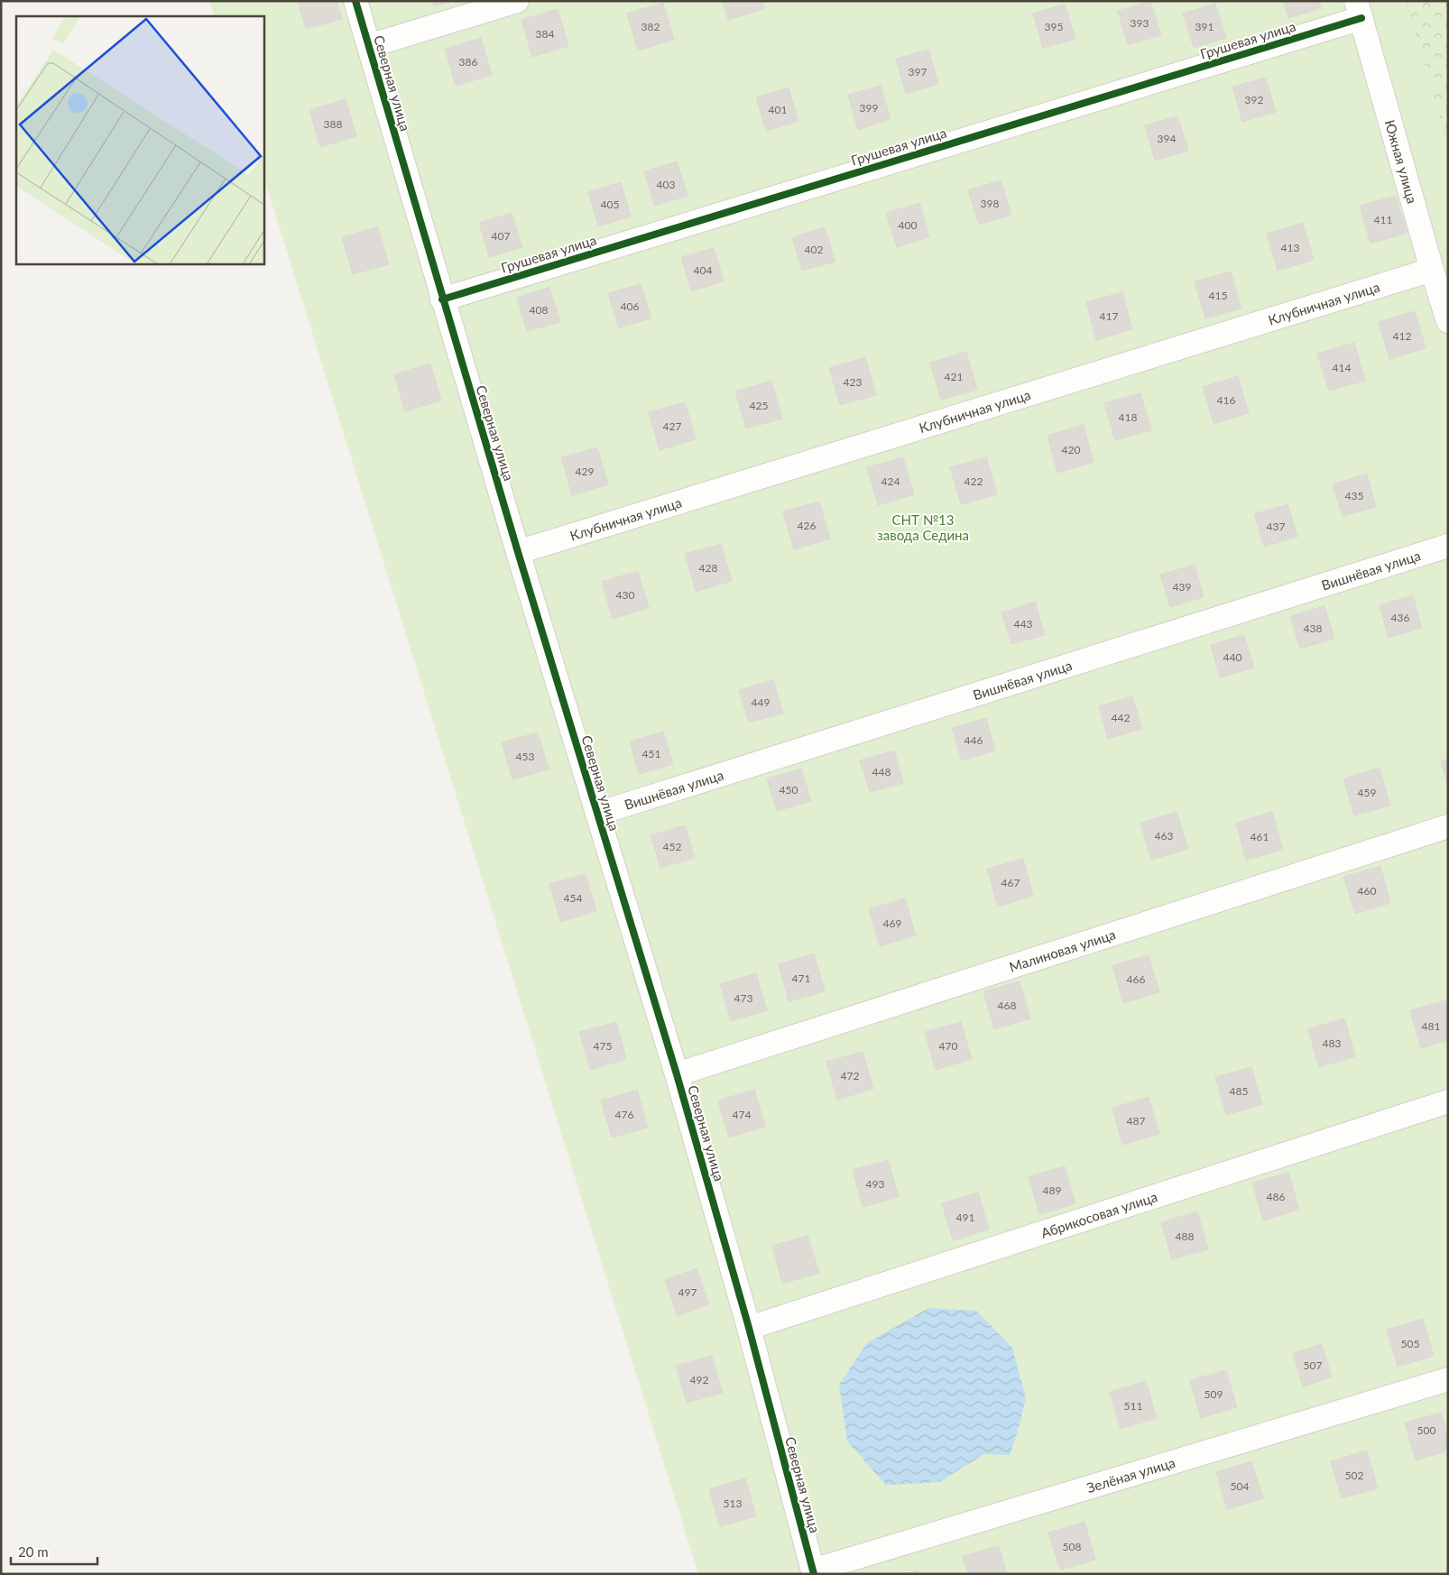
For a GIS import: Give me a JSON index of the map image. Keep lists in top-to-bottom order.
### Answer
{
  "streets": {
    "street": [
      "Грушевая улица",
      "Северная улица",
      "Южная улица",
      "Клубничная улица",
      "Вишнёвая улица",
      "Малиновая улица",
      "Абрикосовая улица",
      "Зелёная улица"
    ]
  },
  "crossings": [
    ["Грушевая улица", "Северная улица"],
    ["Грушевая улица", "Южная улица"],
    ["Северная улица", "Клубничная улица"],
    ["Северная улица", "Вишнёвая улица"],
    ["Северная улица", "Малиновая улица"],
    ["Северная улица", "Абрикосовая улица"],
    ["Северная улица", "Зелёная улица"],
    ["Южная улица", "Клубничная улица"]
  ],
  "parks": ["СНТ №13 завода Седина"],
  "house_numbers": [
    "393",
    "382",
    "395",
    "391",
    "384",
    "386",
    "397",
    "392",
    "399",
    "401",
    "388",
    "394",
    "403",
    "398",
    "405",
    "411",
    "400",
    "407",
    "413",
    "402",
    "404",
    "415",
    "406",
    "408",
    "417",
    "412",
    "414",
    "421",
    "423",
    "416",
    "425",
    "418",
    "427",
    "420",
    "429",
    "424",
    "422",
    "435",
    "426",
    "437",
    "428",
    "439",
    "430",
    "436",
    "443",
    "438",
    "440",
    "449",
    "442",
    "446",
    "451",
    "453",
    "448",
    "450",
    "459",
    "463",
    "461",
    "452",
    "467",
    "460",
    "454",
    "469",
    "471",
    "466",
    "473",
    "468",
    "481",
    "483",
    "475",
    "470",
    "472",
    "485",
    "476",
    "474",
    "487",
    "493",
    "489",
    "486",
    "491",
    "488",
    "497",
    "505",
    "507",
    "492",
    "509",
    "511",
    "500",
    "502",
    "504",
    "513",
    "508"
  ],
  "scale_bar": "20 m"
}
